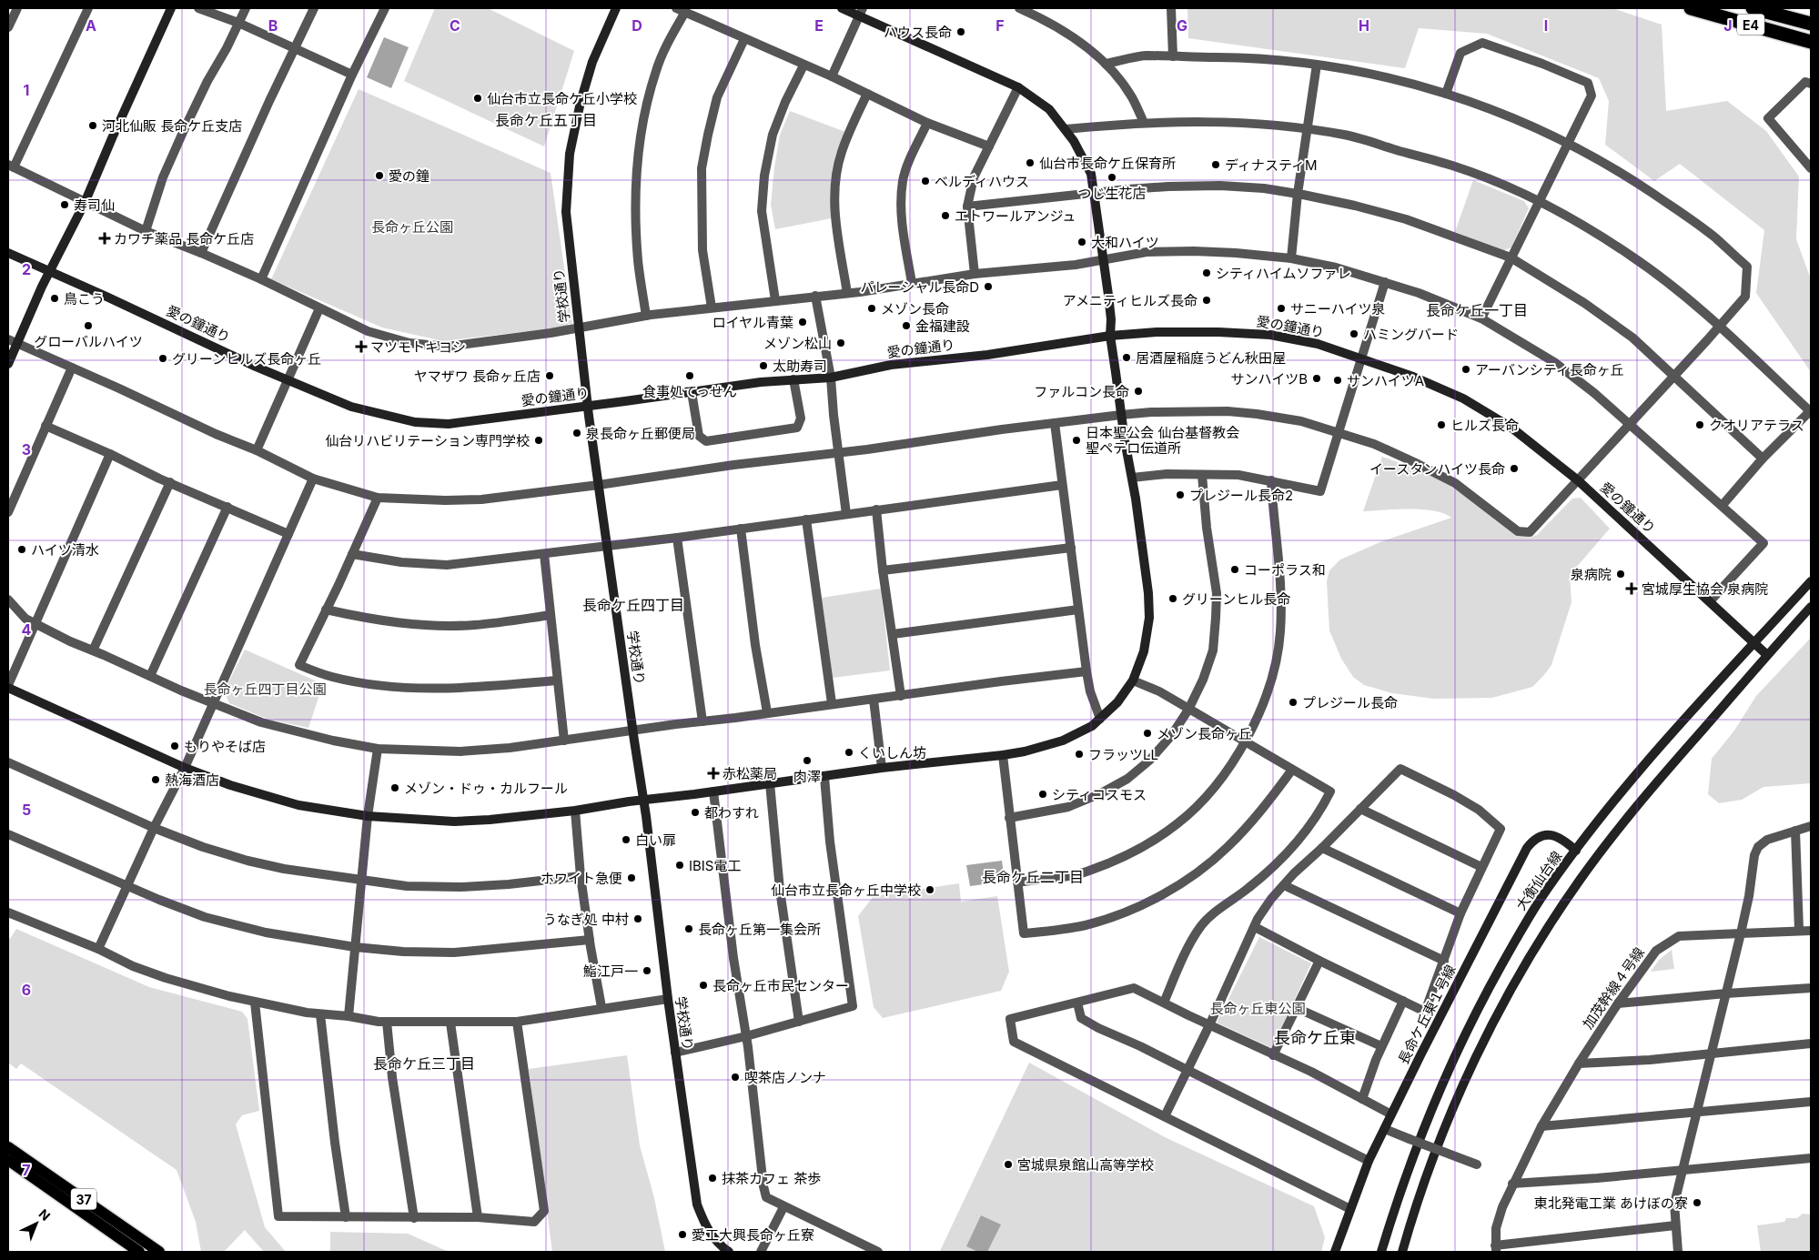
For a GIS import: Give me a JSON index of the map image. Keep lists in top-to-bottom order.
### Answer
{
  "streets": {
    "highway": ["E4"],
    "main road": ["37"],
    "street": [
      "学校通り",
      "愛の鐘通り",
      "大衡仙台線",
      "加茂幹線４号線",
      "長命ケ丘東１号線"
    ]
  },
  "crossings": [
    ["学校通り", "愛の鐘通り"],
    ["愛の鐘通り", "大衡仙台線"],
    ["大衡仙台線", "長命ケ丘東１号線"]
  ],
  "districts": [
    "長命ケ丘五丁目",
    "長命ケ丘一丁目",
    "長命ケ丘四丁目",
    "長命ケ丘二丁目",
    "長命ケ丘東",
    "長命ケ丘三丁目"
  ],
  "parks": ["長命ヶ丘公園", "長命ヶ丘四丁目公園", "長命ヶ丘東公園"],
  "places": {
    "other": [
      "ハウス長命",
      "仙台市立長命ケ丘小学校",
      "河北仙販 長命ケ丘支店",
      "仙台市長命ケ丘保育所",
      "ディナスティM",
      "愛の鐘",
      "つじ生花店",
      "ベルディハウス",
      "寿司仙",
      "エトワールアンジュ",
      "大和ハイツ",
      "シティハイムソファレ",
      "パレーシャル長命D",
      "鳥こう",
      "アメニティヒルズ長命",
      "メゾン長命",
      "サニーハイツ泉",
      "ロイヤル青葉",
      "グローバルハイツ",
      "金福建設",
      "ハミングバード",
      "メゾン松山",
      "居酒屋稲庭うどん秋田屋",
      "グリーンヒルズ長命ヶ丘",
      "太助寿司",
      "アーバンシティ長命ヶ丘",
      "ヤマザワ 長命ヶ丘店",
      "食事処てっせん",
      "サンハイツB",
      "サンハイツA",
      "ファルコン長命",
      "ヒルズ長命",
      "クオリアテラス",
      "泉長命ヶ丘郵便局",
      "仙台リハビリテーション専門学校",
      "日本聖公会 仙台基督教会 聖ペテロ伝道所",
      "イースタンハイツ長命",
      "プレジール長命2",
      "ハイツ清水",
      "コーポラス和",
      "泉病院",
      "グリーンヒル長命",
      "プレジール長命",
      "メゾン長命ヶ丘",
      "もりやそば店",
      "くいしん坊",
      "フラッツLL",
      "肉澤",
      "熱海酒店",
      "メゾン・ドゥ・カルフール",
      "シティコスモス",
      "都わすれ",
      "白い扉",
      "IBIS電工",
      "ホワイト急便",
      "仙台市立長命ヶ丘中学校",
      "うなぎ処 中村",
      "長命ヶ丘第一集会所",
      "鮨江戸一",
      "長命ヶ丘市民センター",
      "喫茶店ノンナ",
      "宮城県泉館山高等学校",
      "抹茶カフェ 茶歩",
      "東北発電工業 あけぼの寮",
      "愛工大興長命ヶ丘寮"
    ],
    "health": [
      "カワチ薬品 長命ケ丘店",
      "マツモトキヨシ",
      "宮城厚生協会 泉病院",
      "赤松薬局"
    ]
  },
  "north": "top right",
  "grid": {
    "columns": [
      "A",
      "B",
      "C",
      "D",
      "E",
      "F",
      "G",
      "H",
      "I",
      "J"
    ],
    "rows": [
      "1",
      "2",
      "3",
      "4",
      "5",
      "6",
      "7"
    ]
  }
}
